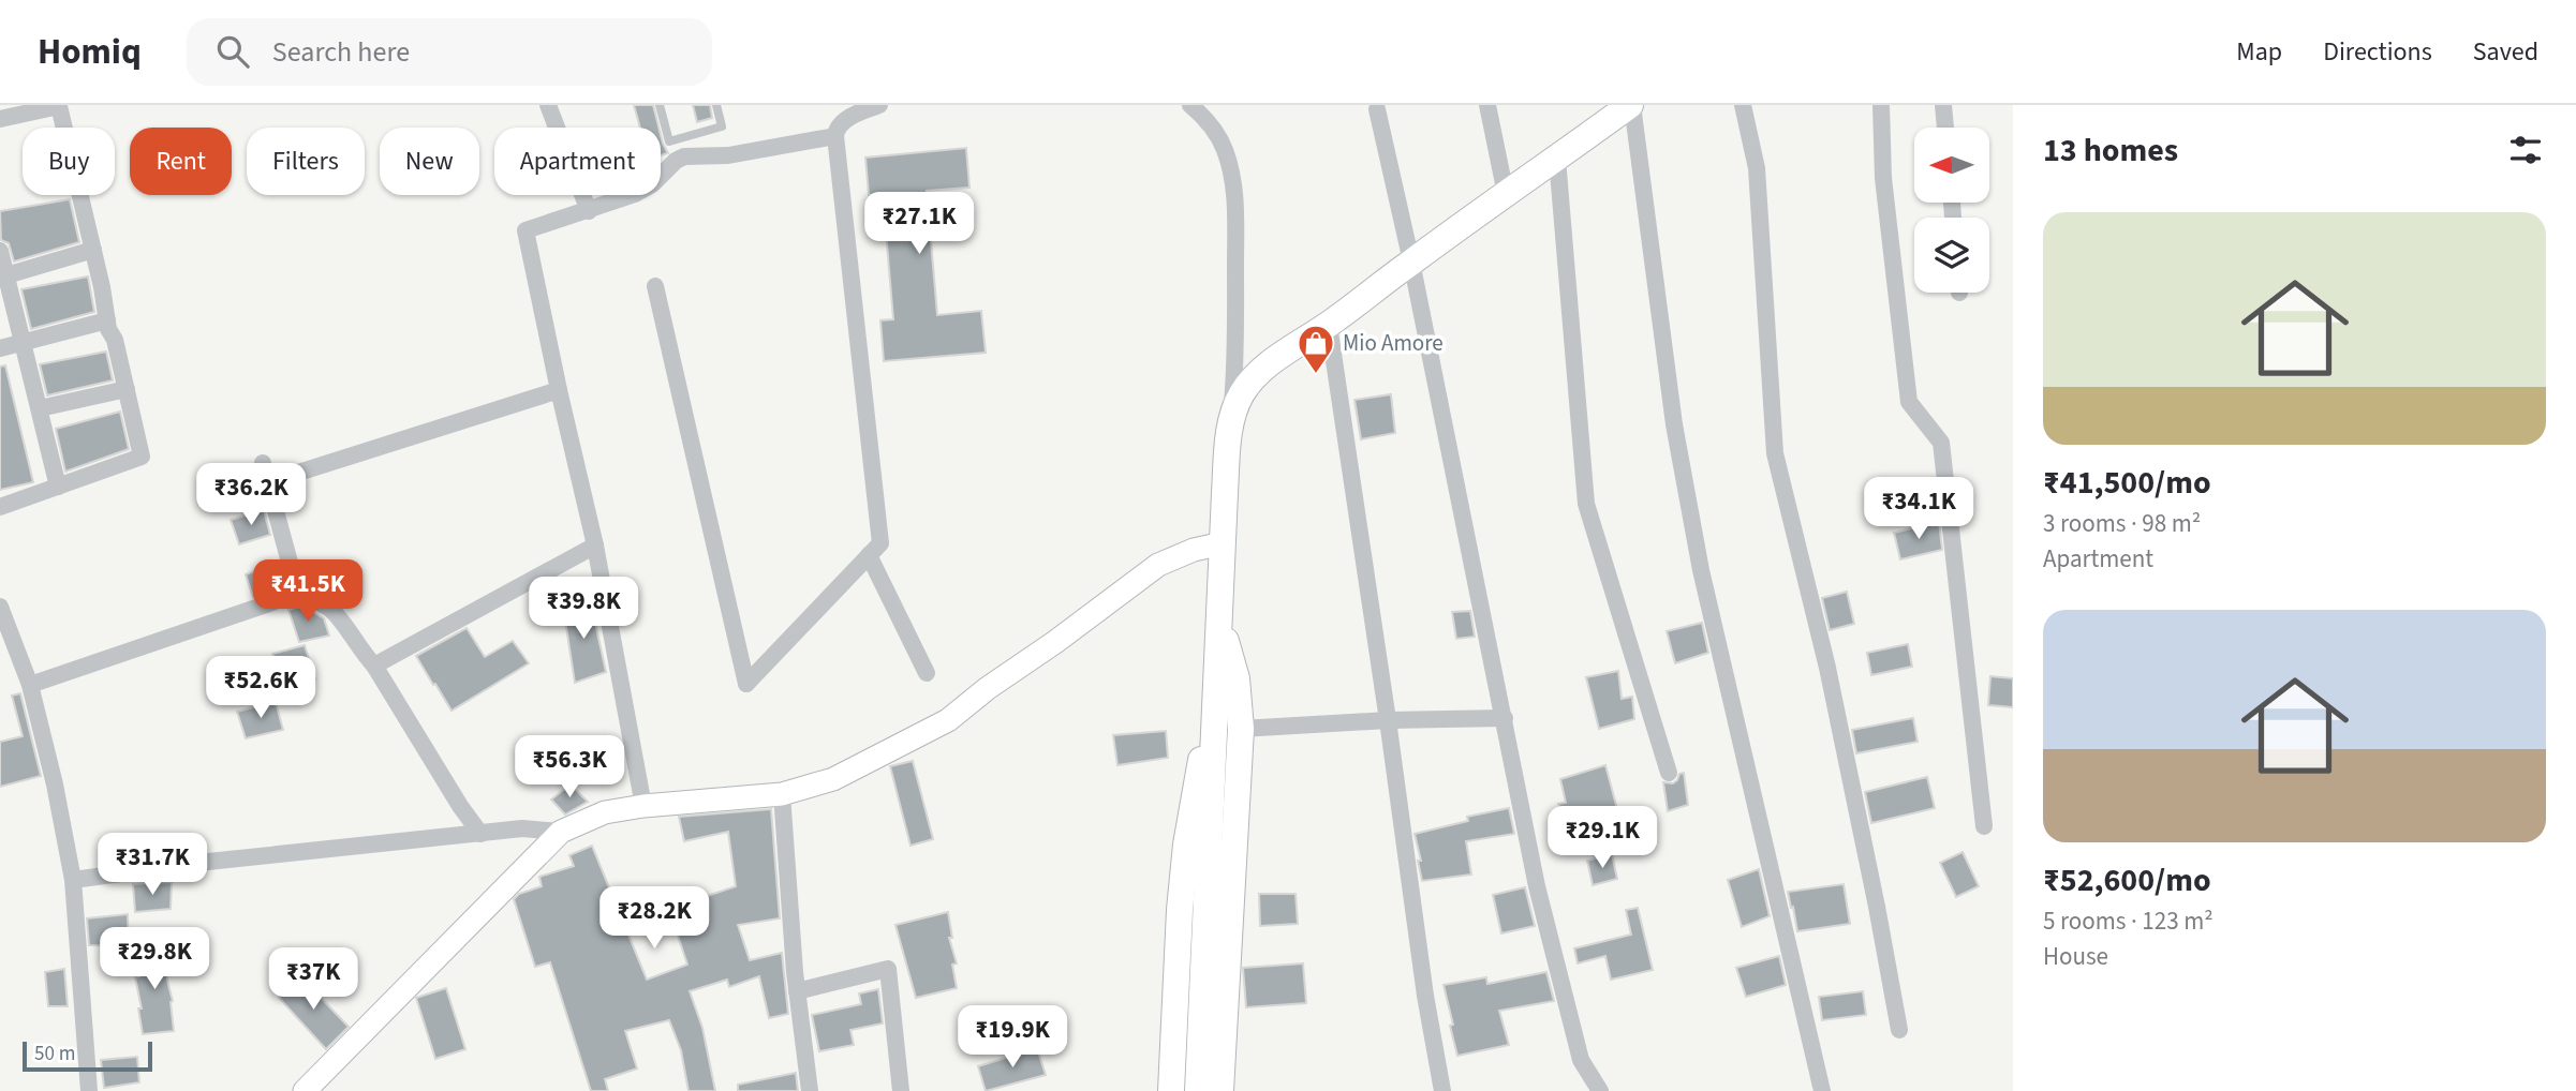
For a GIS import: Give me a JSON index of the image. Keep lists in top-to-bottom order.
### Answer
{
  "places": {
    "shop": ["Mio Amore"]
  },
  "scale_bar": "50 m",
  "north": "left",
  "page": {
    "header": "Homiq",
    "search": "Search here",
    "nav": ["Map", "Directions", "Saved"],
    "heading": "13 homes",
    "chip": [
      "Buy",
      "Rent",
      "Filters",
      "New",
      "Apartment"
    ],
    "price": [
      "₹27.1K",
      "₹36.2K",
      "₹34.1K",
      "₹41.5K",
      "₹39.8K",
      "₹52.6K",
      "₹56.3K",
      "₹29.1K",
      "₹31.7K",
      "₹28.2K",
      "₹29.8K",
      "₹37K",
      "₹19.9K"
    ],
    "list": [
      {
        "name": "₹41,500/mo",
        "note": "3 rooms · 98 m² · Apartment"
      },
      {
        "name": "₹52,600/mo",
        "note": "5 rooms · 123 m² · House"
      }
    ],
    "scale": "50 m"
  }
}
